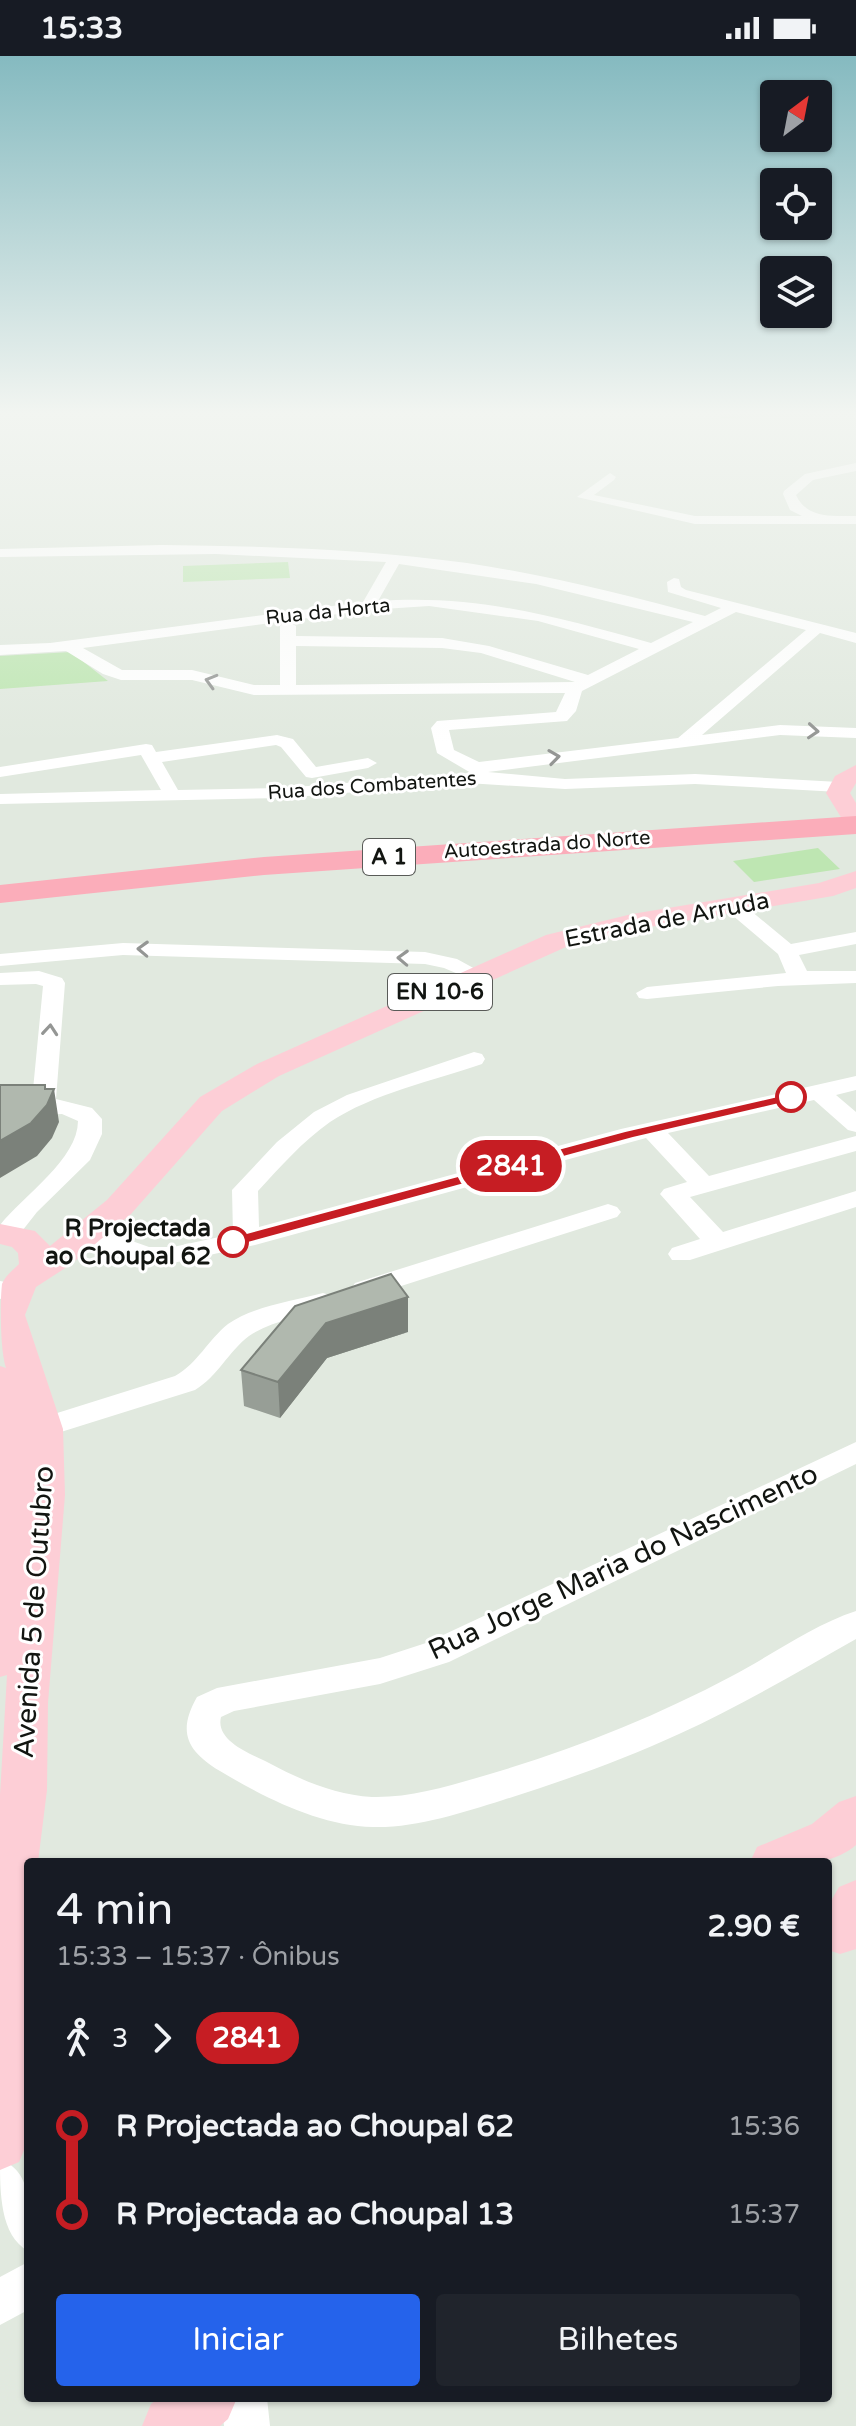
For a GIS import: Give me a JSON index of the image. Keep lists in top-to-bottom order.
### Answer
{
  "streets": {
    "highway": ["Autoestrada do Norte", "A 1"],
    "main road": ["Estrada de Arruda", "EN 10-6", "Avenida 5 de Outubro"],
    "street": ["Rua da Horta", "Rua dos Combatentes", "Rua Jorge Maria do Nascimento"]
  },
  "crossings": [
    ["Estrada de Arruda", "Avenida 5 de Outubro"]
  ],
  "places": ["R Projectada ao Choupal 62"],
  "lines": ["bus line 2841"],
  "north": "top right",
  "page": {
    "status": "15:33",
    "on_map": "2841",
    "heading": ["4 min", "15:33 – 15:37 · Ônibus", "2.90 €"],
    "legs": ["3", "2841"],
    "list": [
      {
        "name": "R Projectada ao Choupal 62",
        "value": "15:36"
      },
      {
        "name": "R Projectada ao Choupal 13",
        "value": "15:37"
      }
    ],
    "buttons": ["Iniciar", "Bilhetes"]
  }
}
